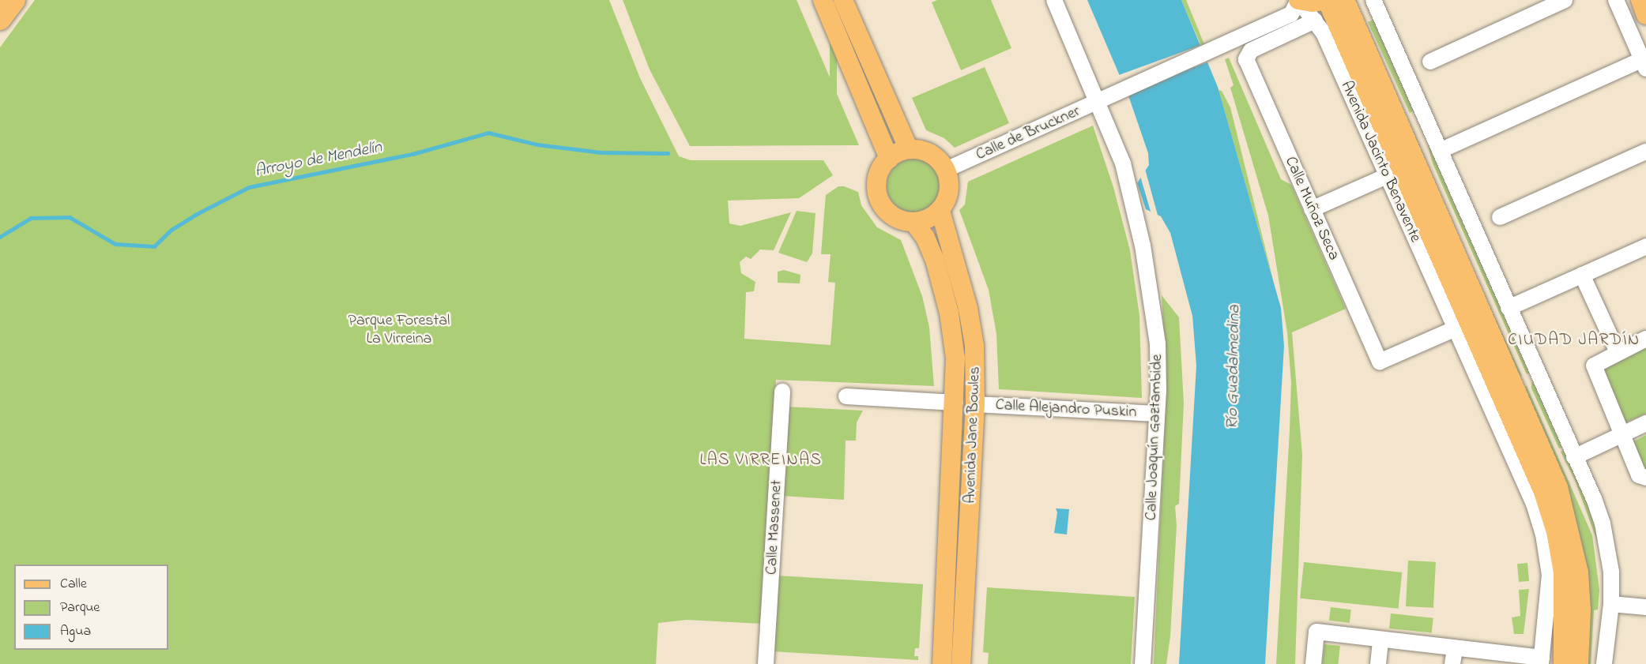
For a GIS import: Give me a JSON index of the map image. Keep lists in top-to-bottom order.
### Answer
{
  "streets": {
    "main road": ["Avenida Jane Bowles"],
    "street": [
      "Calle de Bruckner",
      "Avenida Jacinto Benavente",
      "Calle Muñoz Seca",
      "Calle Alejandro Puskin",
      "Calle Joaquín Gaztambide",
      "Calle Massenet"
    ]
  },
  "crossings": [
    ["Calle de Bruckner", "Avenida Jacinto Benavente"],
    ["Calle de Bruckner", "Avenida Jane Bowles"],
    ["Calle de Bruckner", "Calle Joaquín Gaztambide"],
    ["Avenida Jacinto Benavente", "Calle Muñoz Seca"],
    ["Calle Alejandro Puskin", "Avenida Jane Bowles"],
    ["Calle Alejandro Puskin", "Calle Joaquín Gaztambide"]
  ],
  "districts": ["CIUDAD JARDÍN", "LAS VIRREINAS"],
  "water": ["Arroyo de Mendelín", "Río Guadalmedina"],
  "parks": ["Parque Forestal La Virreina"],
  "legend": ["Calle", "Parque", "Agua"]
}
